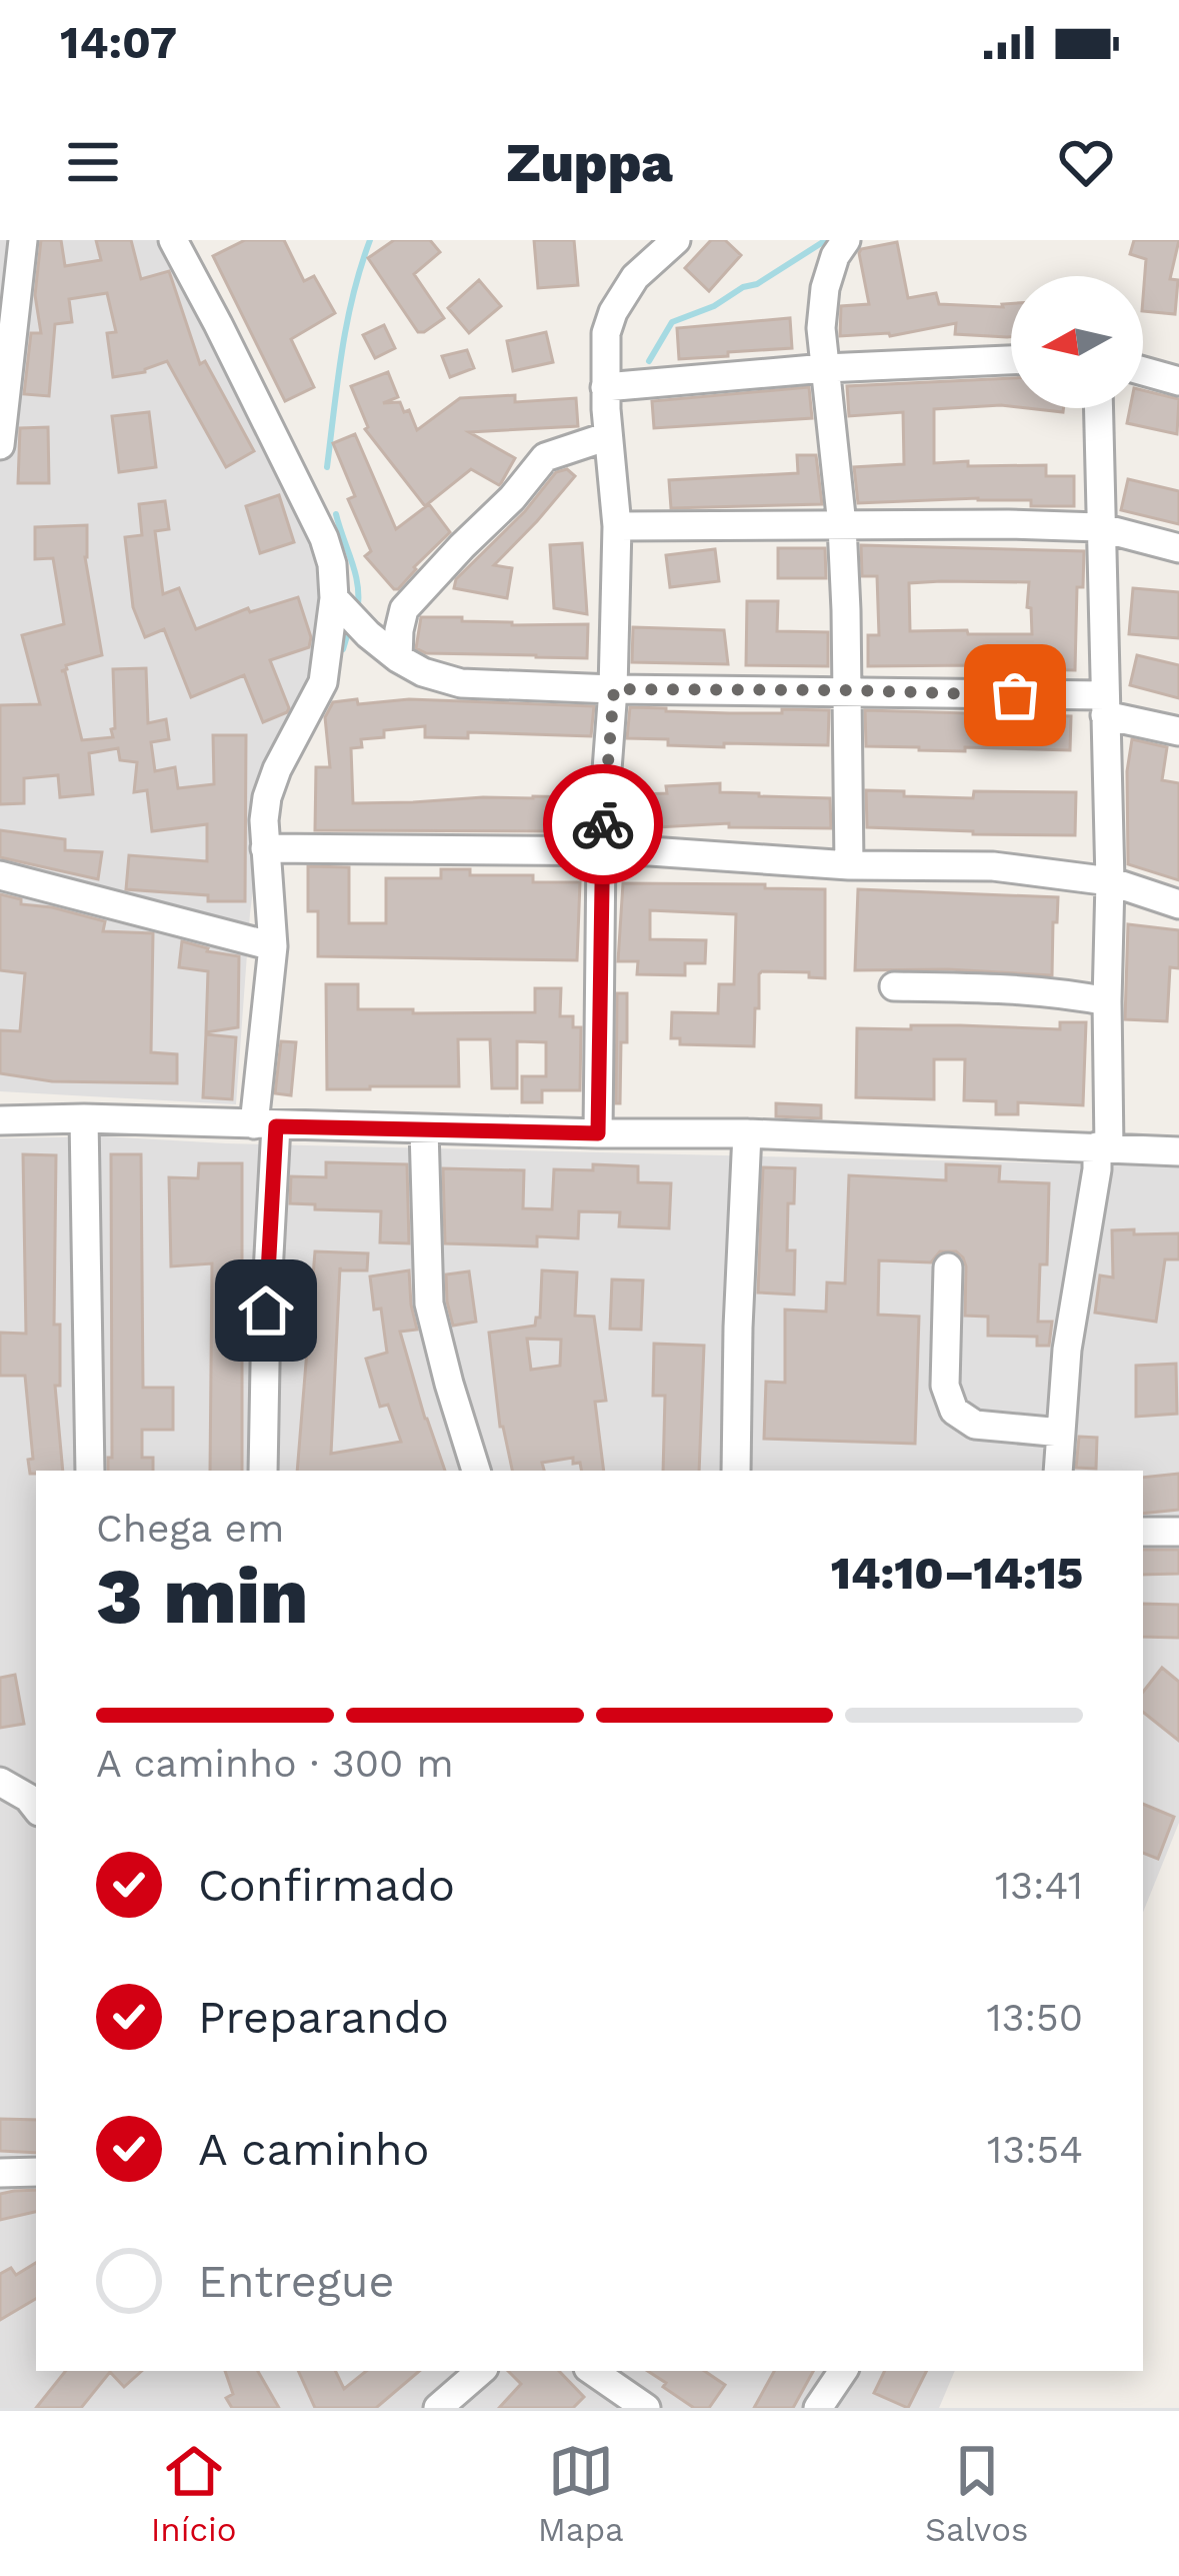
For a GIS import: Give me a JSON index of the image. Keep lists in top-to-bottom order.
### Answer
{
  "north": "left",
  "page": {
    "status": "14:07",
    "header": "Zuppa",
    "heading": ["3 min", "Chega em", "14:10–14:15"],
    "bar": "A caminho · 300 m",
    "list": [
      ["Confirmado", "13:41"],
      ["Preparando", "13:50"],
      ["A caminho", "13:54"],
      "Entregue"
    ],
    "tabs": ["Início", "Mapa", "Salvos"]
  }
}
